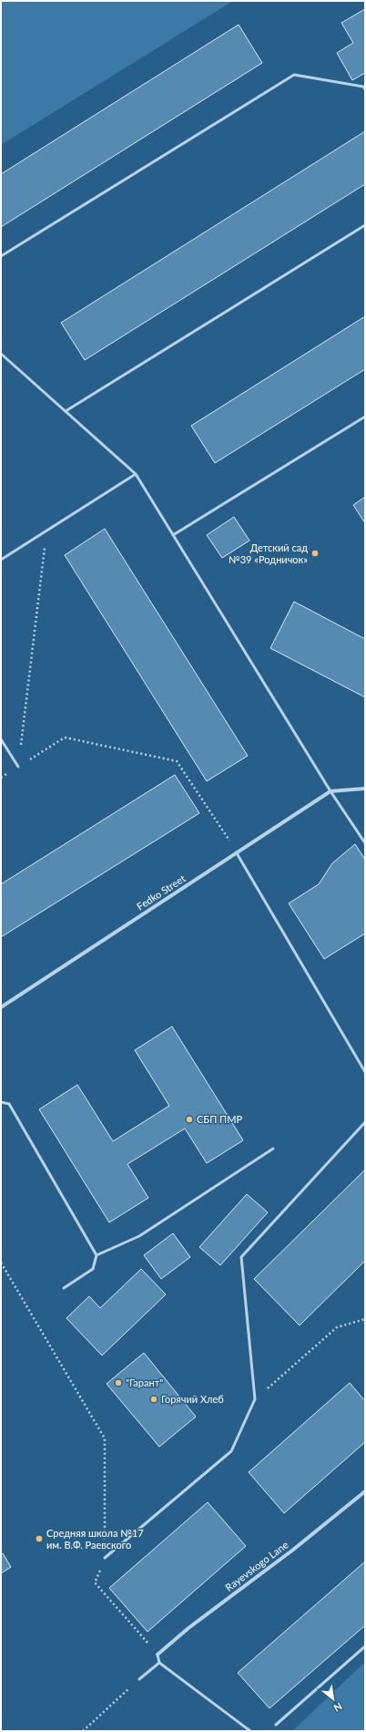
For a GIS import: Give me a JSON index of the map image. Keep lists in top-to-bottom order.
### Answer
{
  "streets": {
    "street": ["Fedko Street", "Rayevskogo Lane"]
  },
  "places": [
    "Детский сад №39 «Родничок»",
    "СБП ПМР",
    "\"Гарант\"",
    "Горячий Хлеб",
    "Средняя школа №17 им. В.Ф. Раевского"
  ],
  "north": "bottom right"
}
